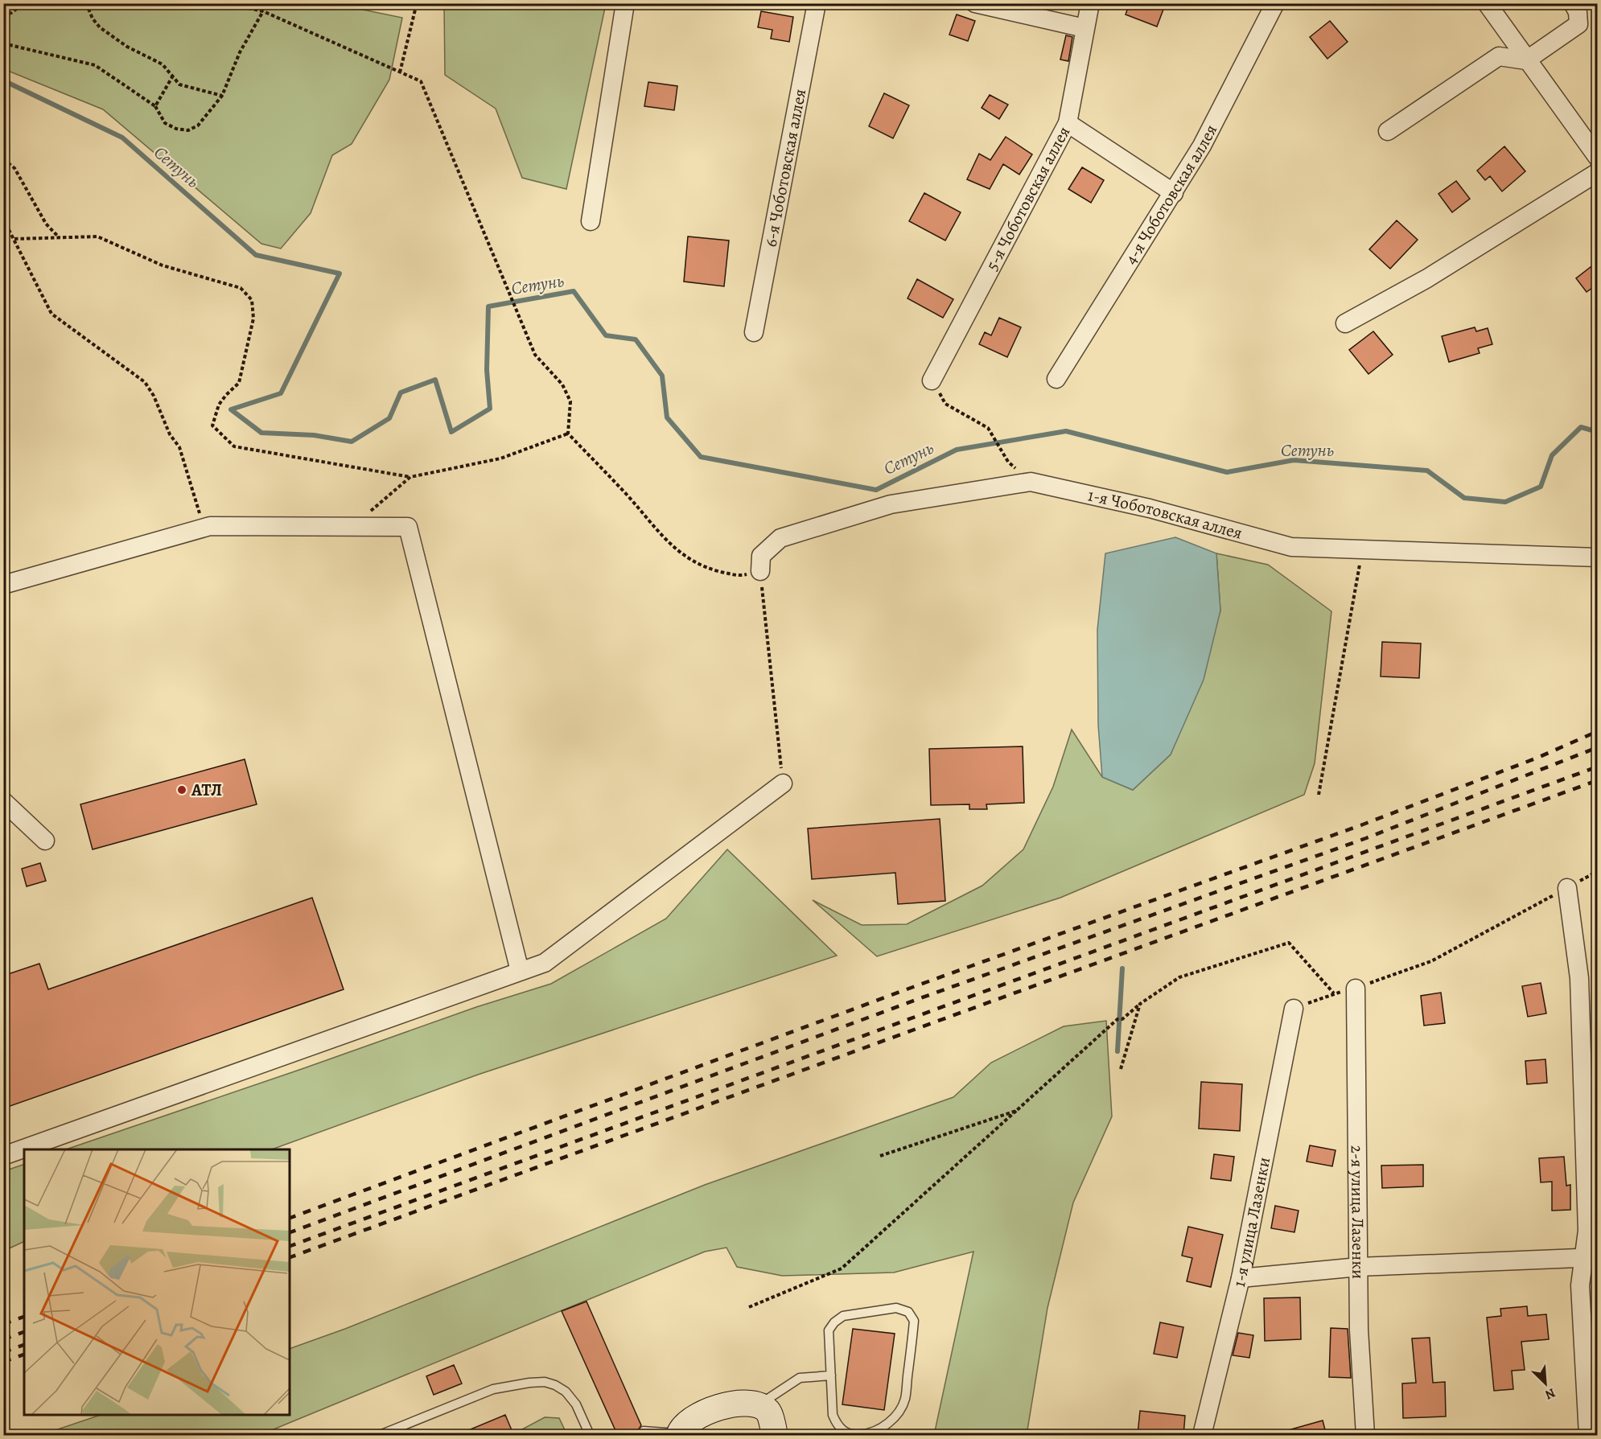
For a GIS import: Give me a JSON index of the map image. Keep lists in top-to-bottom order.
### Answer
{
  "streets": {
    "street": [
      "6-я Чоботовская аллея",
      "4-я Чоботовская аллея",
      "5-я Чоботовская аллея",
      "1-я Чоботовская аллея",
      "2-я улица Лазенки",
      "1-я улица Лазенки"
    ]
  },
  "water": ["Сетунь"],
  "places": ["АТЛ"],
  "north": "bottom right"
}
